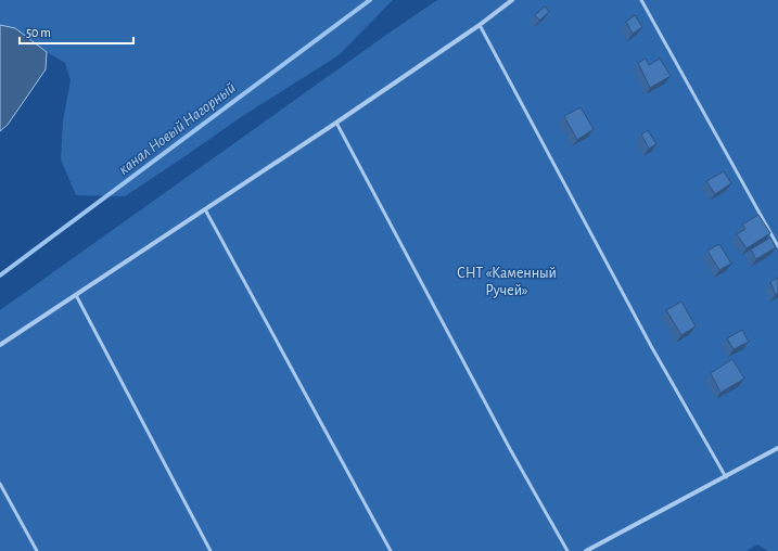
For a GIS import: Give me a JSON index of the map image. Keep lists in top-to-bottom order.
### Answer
{
  "water": ["канал Новый Нагорный"],
  "parks": ["СНТ «Каменный Ручей»"],
  "scale_bar": "50 m"
}
